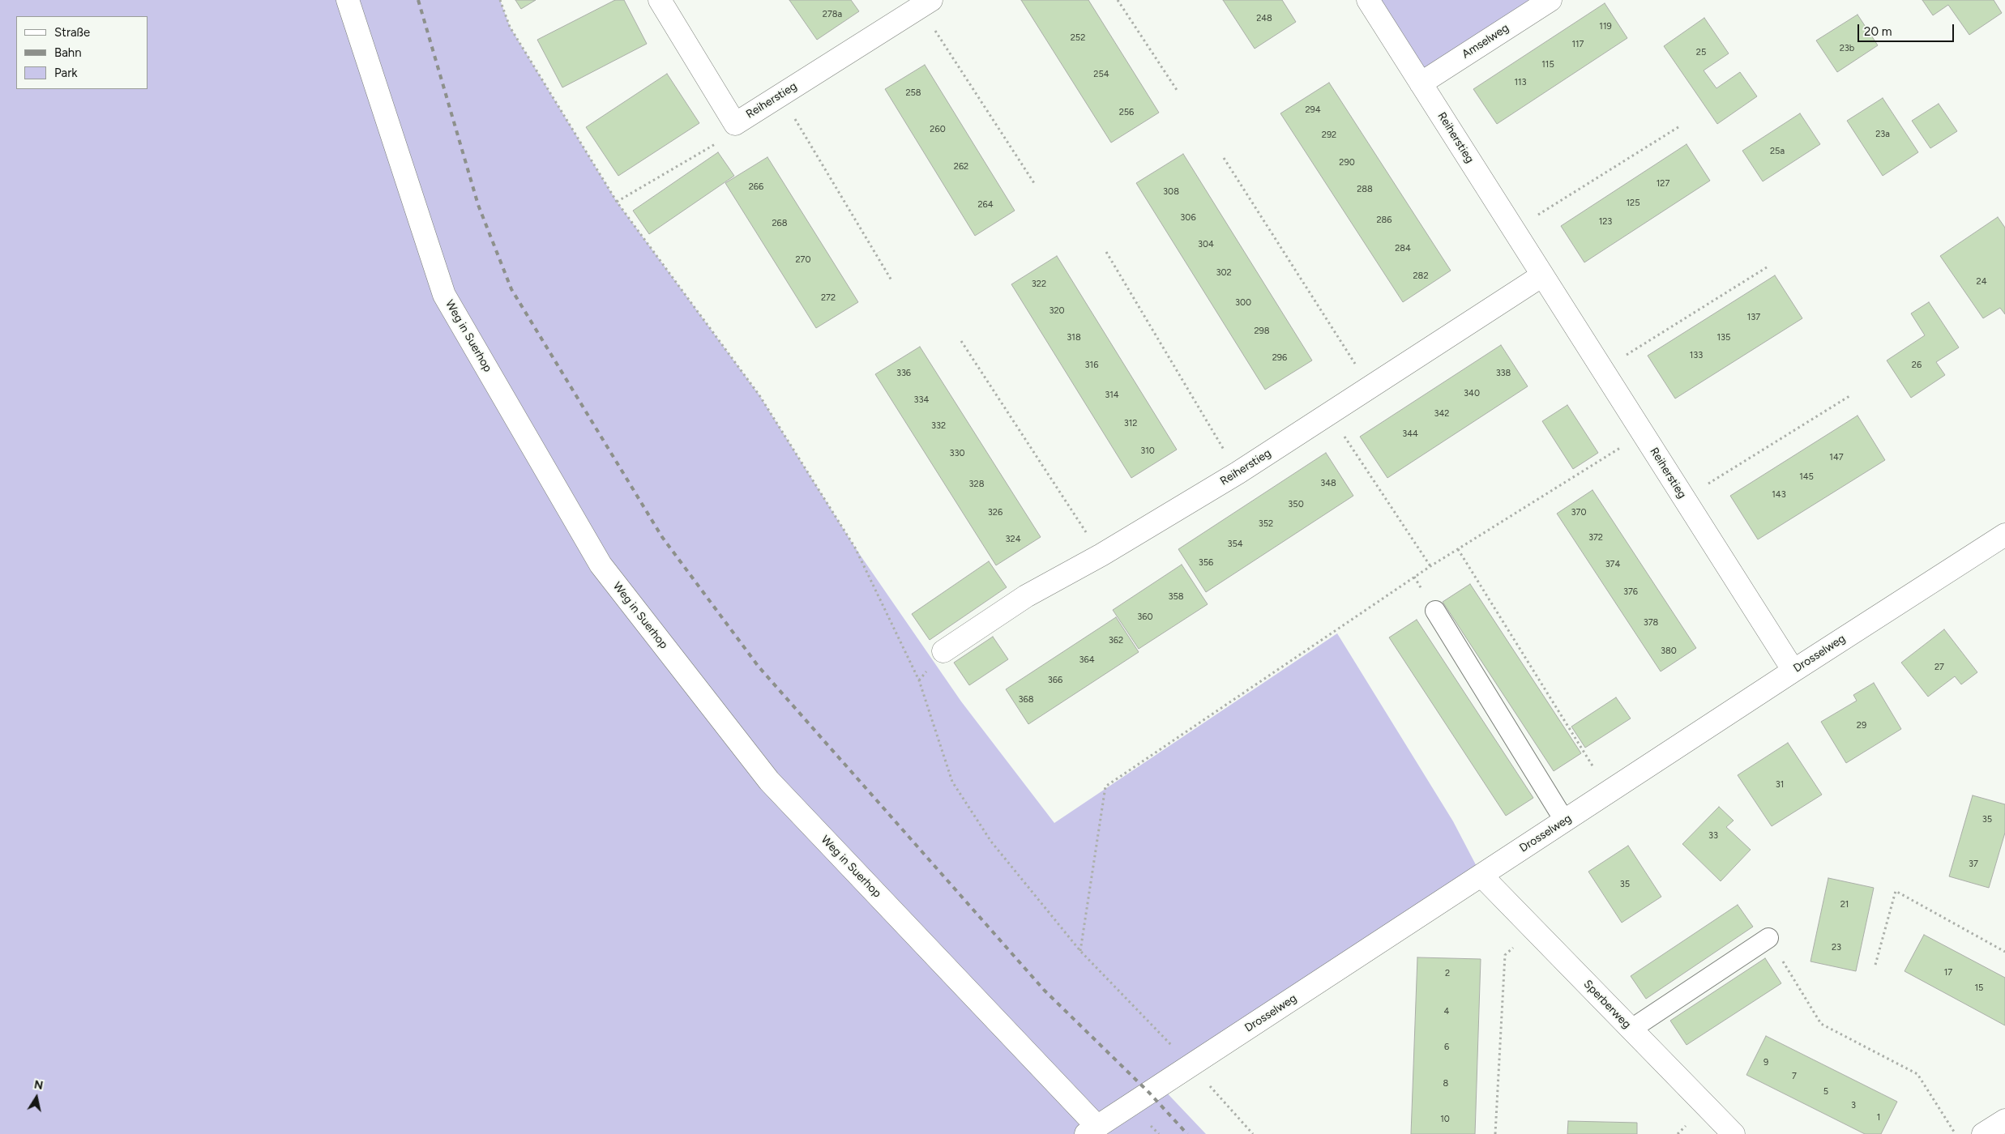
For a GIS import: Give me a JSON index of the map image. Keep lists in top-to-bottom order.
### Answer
{
  "streets": {
    "street": [
      "Amselweg",
      "Reiherstieg",
      "Weg in Suerhop",
      "Drosselweg",
      "Sperberweg"
    ]
  },
  "crossings": [
    ["Amselweg", "Reiherstieg"],
    ["Reiherstieg", "Drosselweg"],
    ["Weg in Suerhop", "Drosselweg"],
    ["Drosselweg", "Sperberweg"]
  ],
  "house_numbers": [
    "278a",
    "248",
    "119",
    "252",
    "117",
    "23b",
    "25",
    "115",
    "254",
    "113",
    "258",
    "294",
    "256",
    "260",
    "23a",
    "292",
    "25a",
    "290",
    "262",
    "127",
    "266",
    "288",
    "308",
    "125",
    "264",
    "306",
    "286",
    "123",
    "268",
    "304",
    "284",
    "270",
    "302",
    "282",
    "24",
    "322",
    "272",
    "300",
    "320",
    "137",
    "298",
    "318",
    "135",
    "133",
    "296",
    "316",
    "26",
    "336",
    "338",
    "340",
    "314",
    "334",
    "342",
    "312",
    "332",
    "344",
    "310",
    "330",
    "147",
    "145",
    "348",
    "328",
    "143",
    "350",
    "326",
    "370",
    "352",
    "372",
    "324",
    "354",
    "356",
    "374",
    "376",
    "358",
    "360",
    "378",
    "362",
    "380",
    "364",
    "27",
    "366",
    "368",
    "29",
    "31",
    "35",
    "33",
    "37",
    "35",
    "21",
    "23",
    "17",
    "2",
    "15",
    "4",
    "6",
    "9",
    "7",
    "8",
    "5",
    "3",
    "1",
    "10"
  ],
  "legend": ["Straße", "Bahn", "Park"],
  "scale_bar": "20 m",
  "north": "top"
}
